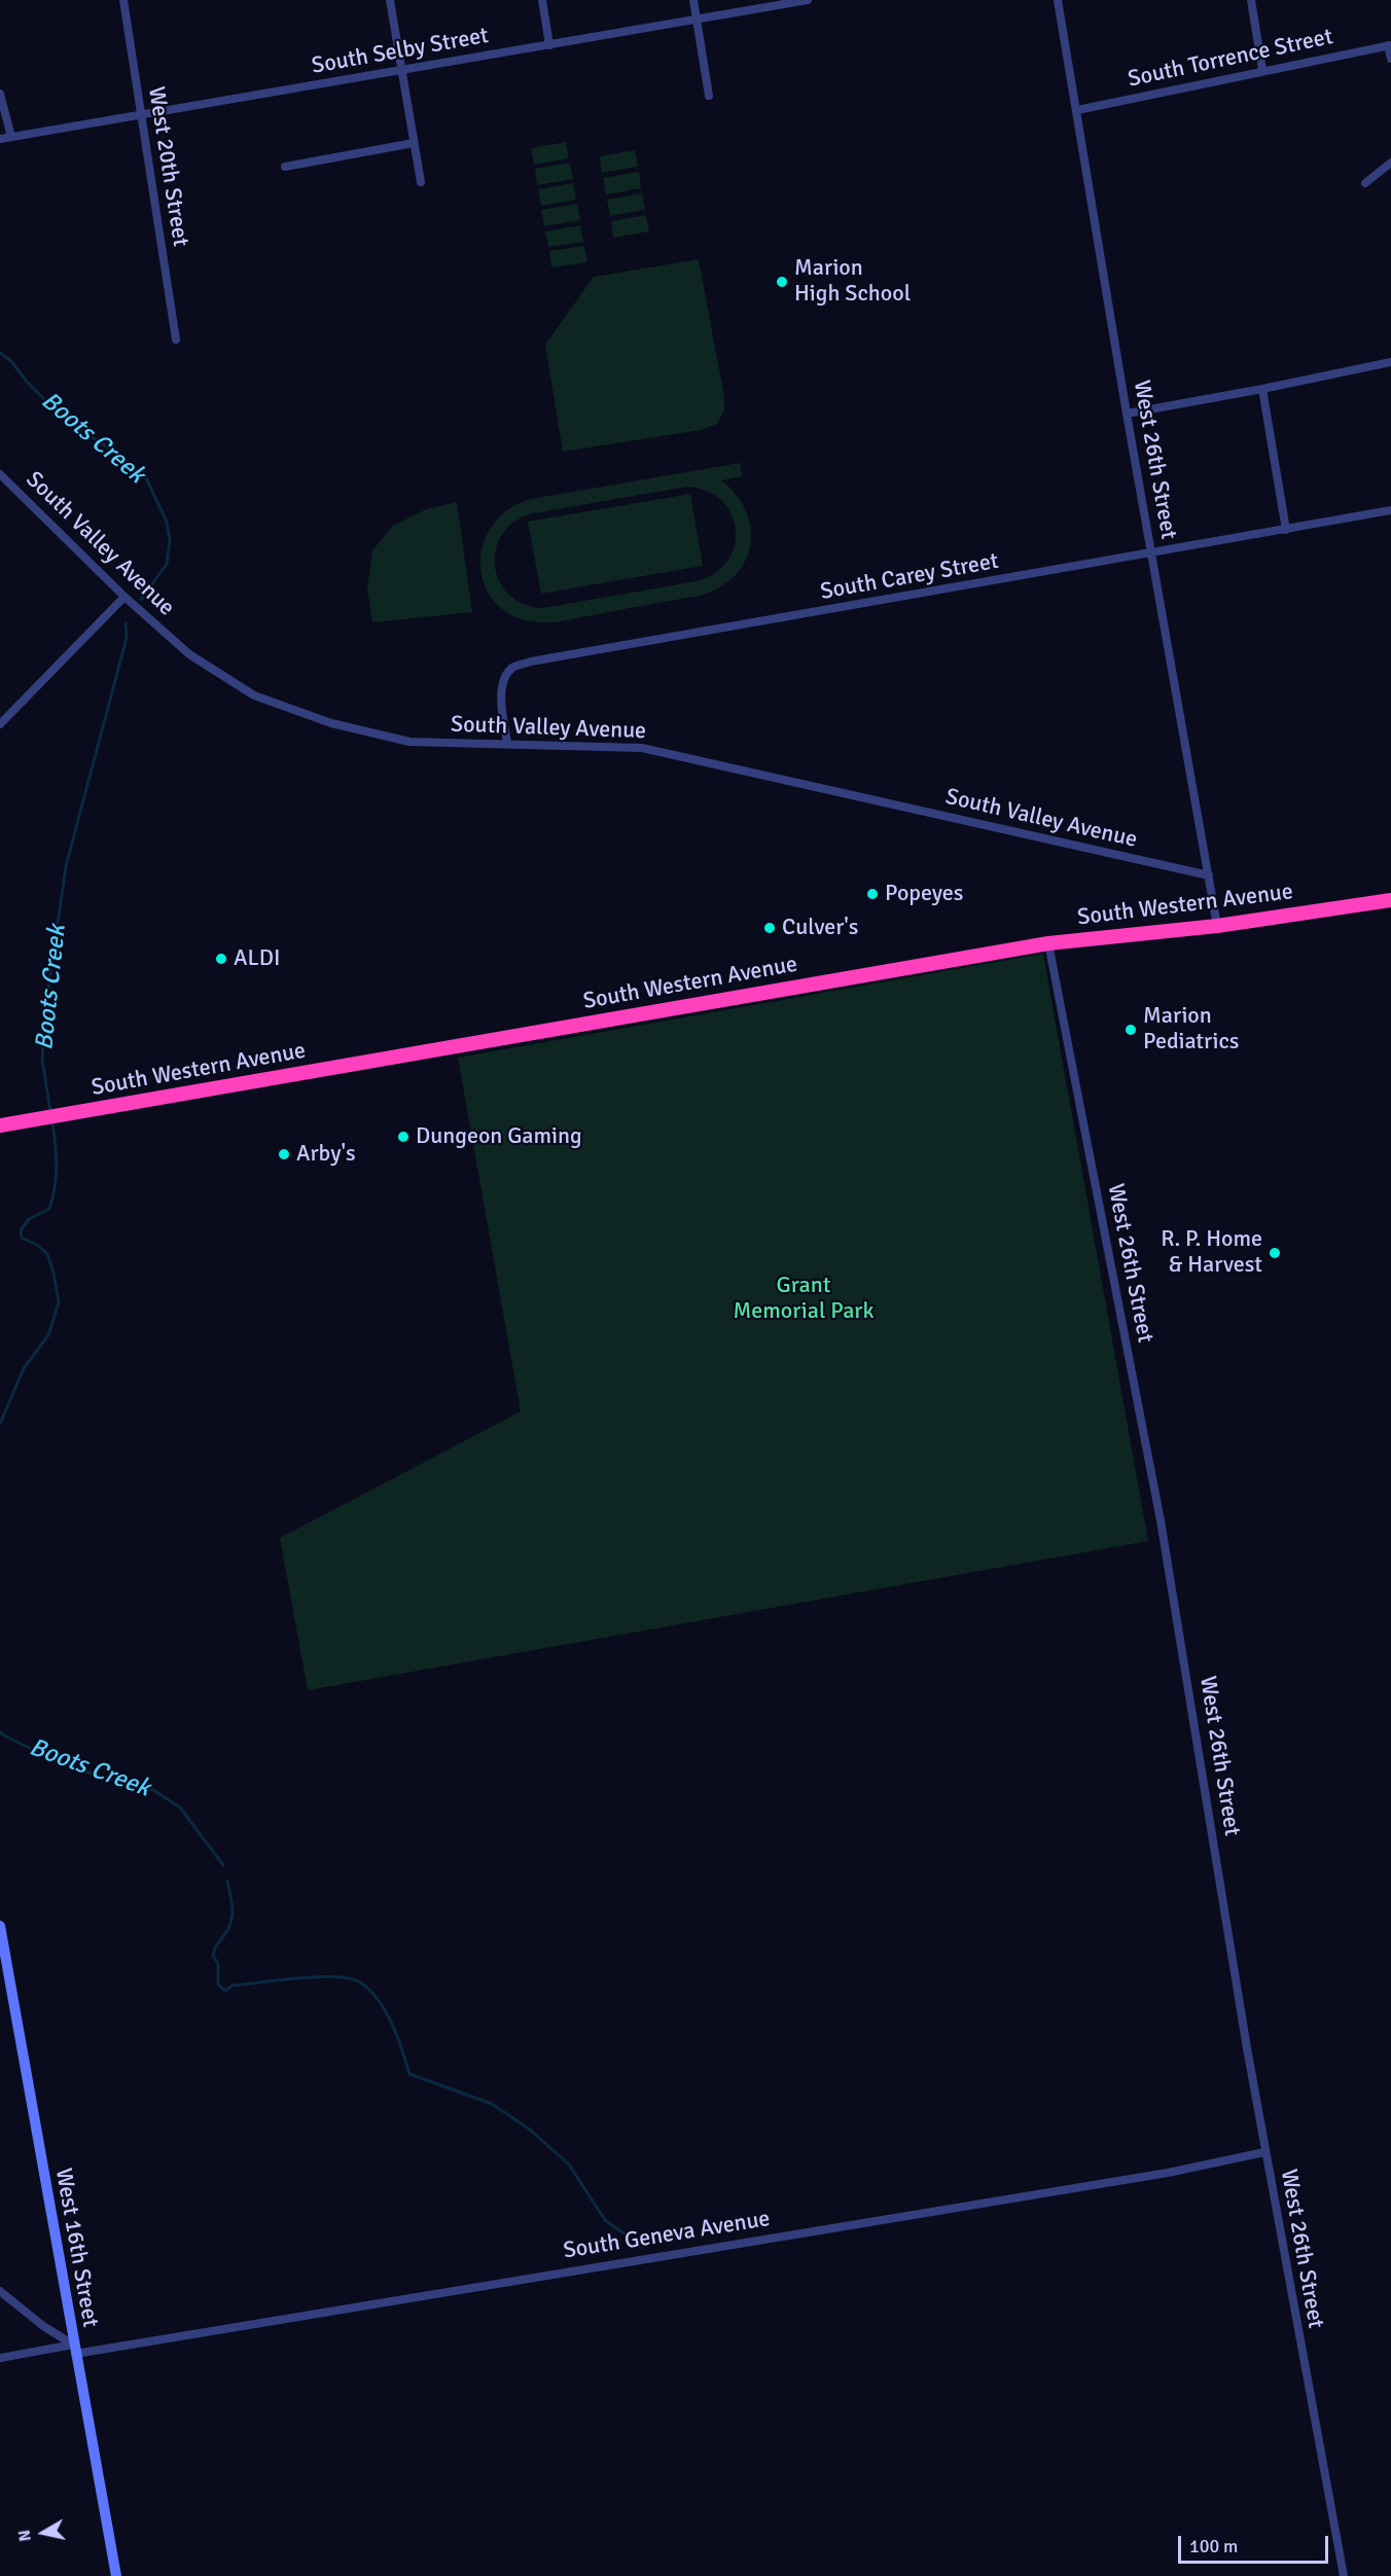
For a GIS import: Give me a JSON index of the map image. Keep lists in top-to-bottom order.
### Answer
{
  "streets": {
    "highway": ["South Western Avenue"],
    "street": [
      "South Selby Street",
      "South Torrence Street",
      "West 20th Street",
      "West 26th Street",
      "South Valley Avenue",
      "South Carey Street",
      "South Geneva Avenue",
      "West 16th Street"
    ]
  },
  "crossings": [
    ["South Selby Street", "West 20th Street"],
    ["South Torrence Street", "West 26th Street"],
    ["West 26th Street", "South Valley Avenue"],
    ["West 26th Street", "South Carey Street"],
    ["West 26th Street", "South Western Avenue"],
    ["West 26th Street", "South Geneva Avenue"],
    ["South Valley Avenue", "South Carey Street"],
    ["South Geneva Avenue", "West 16th Street"]
  ],
  "water": ["Boots Creek"],
  "parks": ["Grant Memorial Park"],
  "places": [
    "Marion High School",
    "Popeyes",
    "Culver's",
    "ALDI",
    "Marion Pediatrics",
    "Dungeon Gaming",
    "Arby's",
    "R. P. Home & Harvest"
  ],
  "scale_bar": "100 m",
  "north": "left"
}
